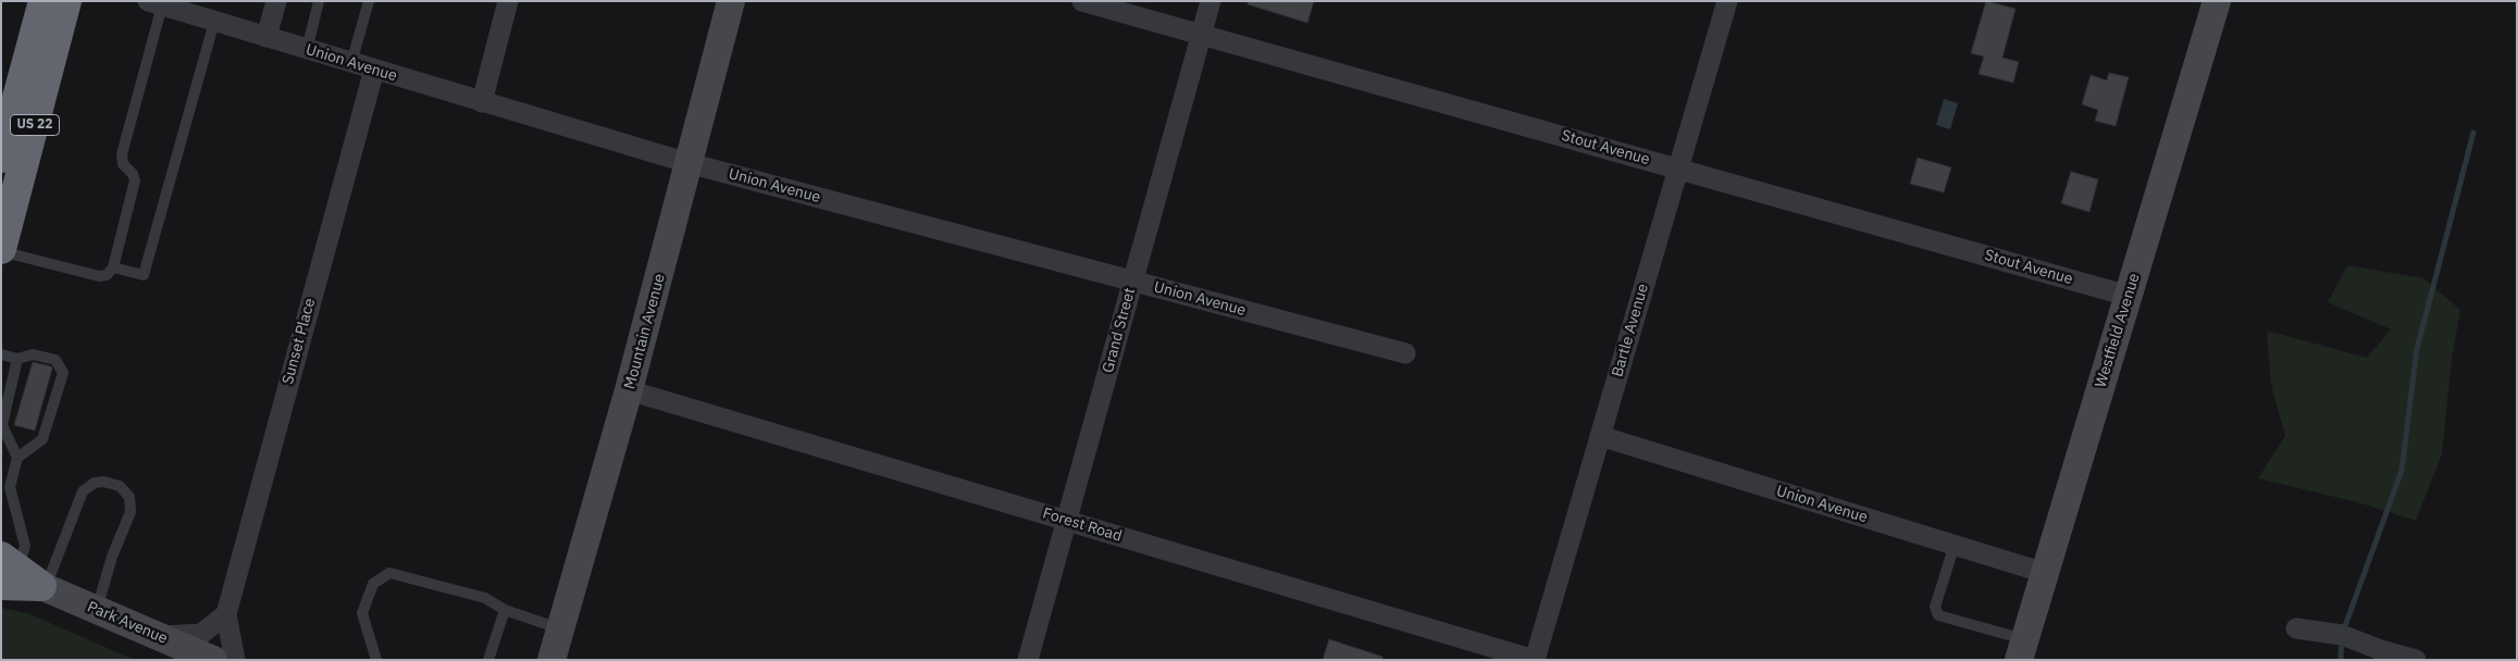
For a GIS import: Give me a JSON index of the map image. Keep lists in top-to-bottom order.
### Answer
{
  "streets": {
    "highway": ["US 22"],
    "street": [
      "Union Avenue",
      "Stout Avenue",
      "Grand Street",
      "Bartle Avenue",
      "Westfield Avenue",
      "Mountain Avenue",
      "Sunset Place",
      "Forest Road",
      "Park Avenue"
    ]
  },
  "crossings": [
    ["Union Avenue", "Grand Street"],
    ["Union Avenue", "Bartle Avenue"],
    ["Union Avenue", "Westfield Avenue"],
    ["Union Avenue", "Mountain Avenue"],
    ["Union Avenue", "Sunset Place"],
    ["Stout Avenue", "Grand Street"],
    ["Stout Avenue", "Bartle Avenue"],
    ["Stout Avenue", "Westfield Avenue"],
    ["Grand Street", "Forest Road"],
    ["Bartle Avenue", "Forest Road"],
    ["Mountain Avenue", "Forest Road"]
  ]
}
